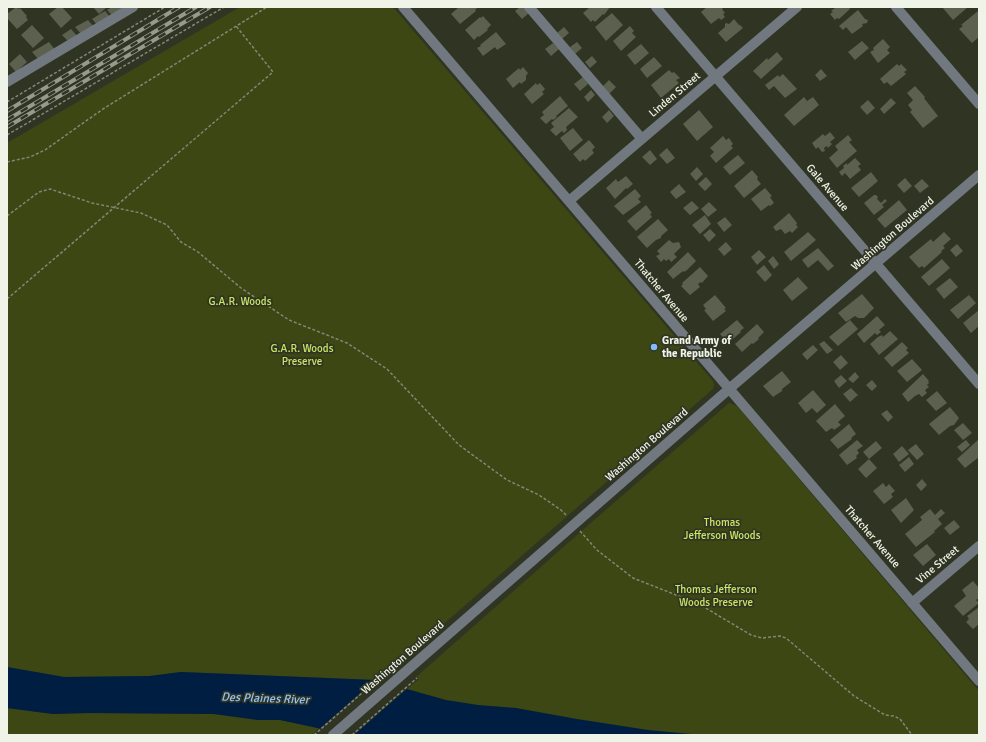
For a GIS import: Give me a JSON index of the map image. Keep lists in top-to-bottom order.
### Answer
{
  "streets": {
    "street": [
      "Linden Street",
      "Gale Avenue",
      "Washington Boulevard",
      "Thatcher Avenue",
      "Vine Street"
    ]
  },
  "crossings": [
    ["Linden Street", "Gale Avenue"],
    ["Linden Street", "Thatcher Avenue"],
    ["Gale Avenue", "Washington Boulevard"],
    ["Washington Boulevard", "Thatcher Avenue"],
    ["Thatcher Avenue", "Vine Street"]
  ],
  "water": ["Des Plaines River"],
  "parks": [
    "G.A.R. Woods",
    "G.A.R. Woods Preserve",
    "Thomas Jefferson Woods",
    "Thomas Jefferson Woods Preserve"
  ],
  "places": ["Grand Army of the Republic"]
}
